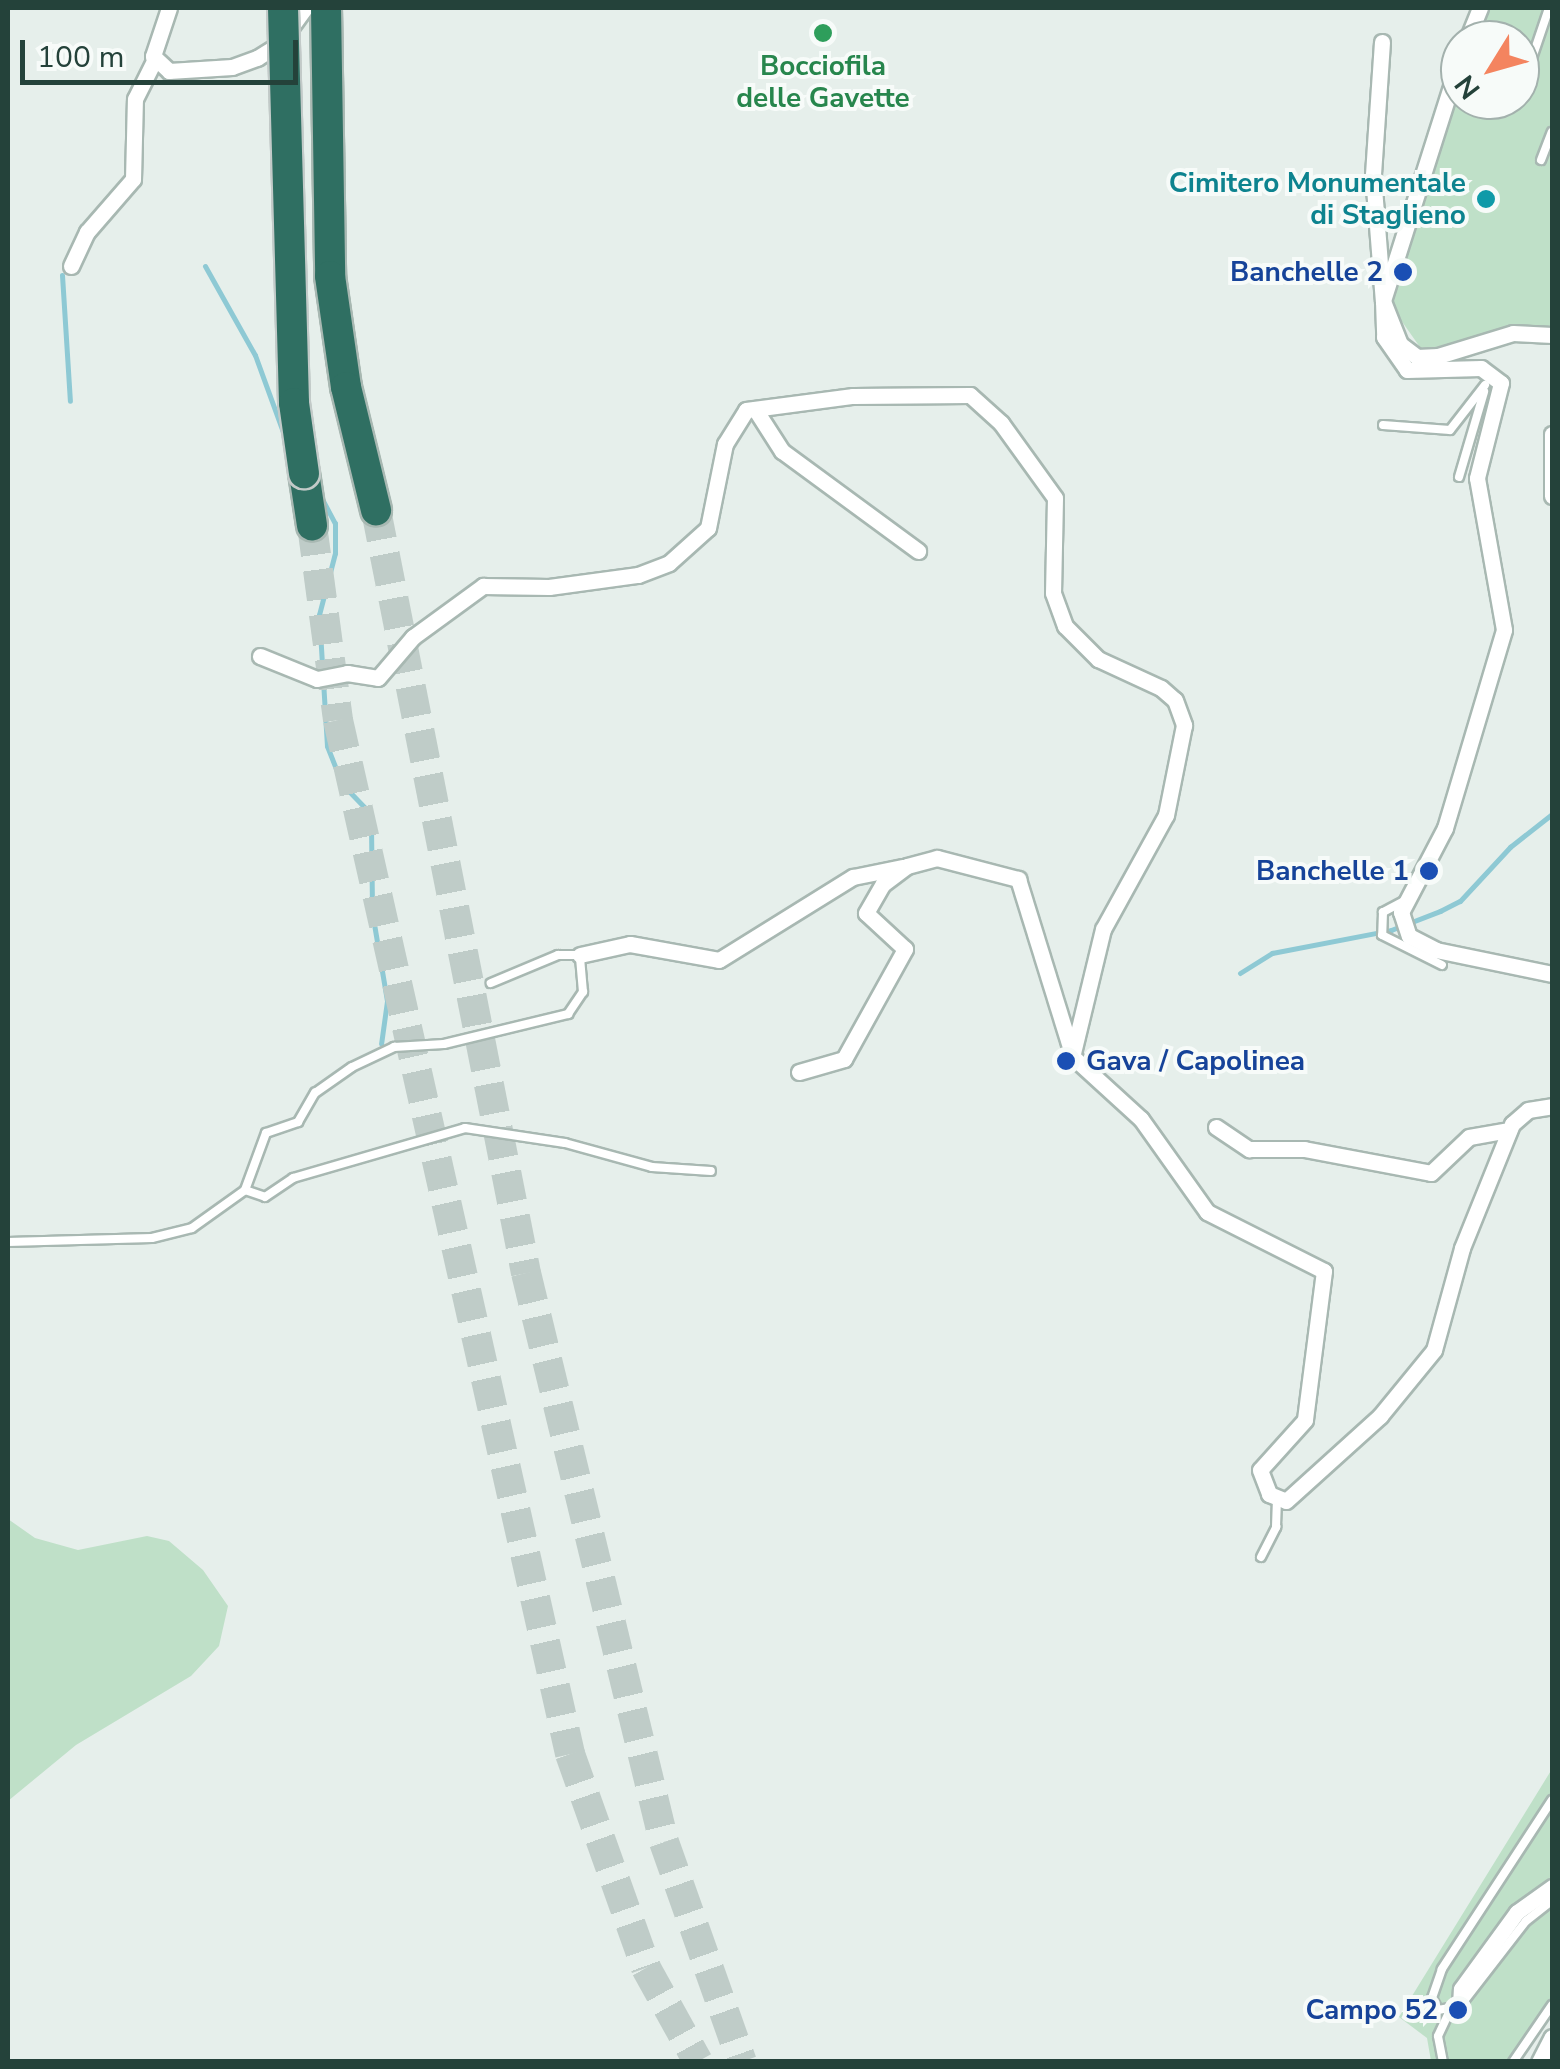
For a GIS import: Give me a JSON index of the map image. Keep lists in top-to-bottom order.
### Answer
{
  "places": [
    "Bocciofila delle Gavette",
    "Cimitero Monumentale di Staglieno",
    "Banchelle 2",
    "Banchelle 1",
    "Gava / Capolinea",
    "Campo 52"
  ],
  "scale_bar": "100 m",
  "north": "bottom left"
}
